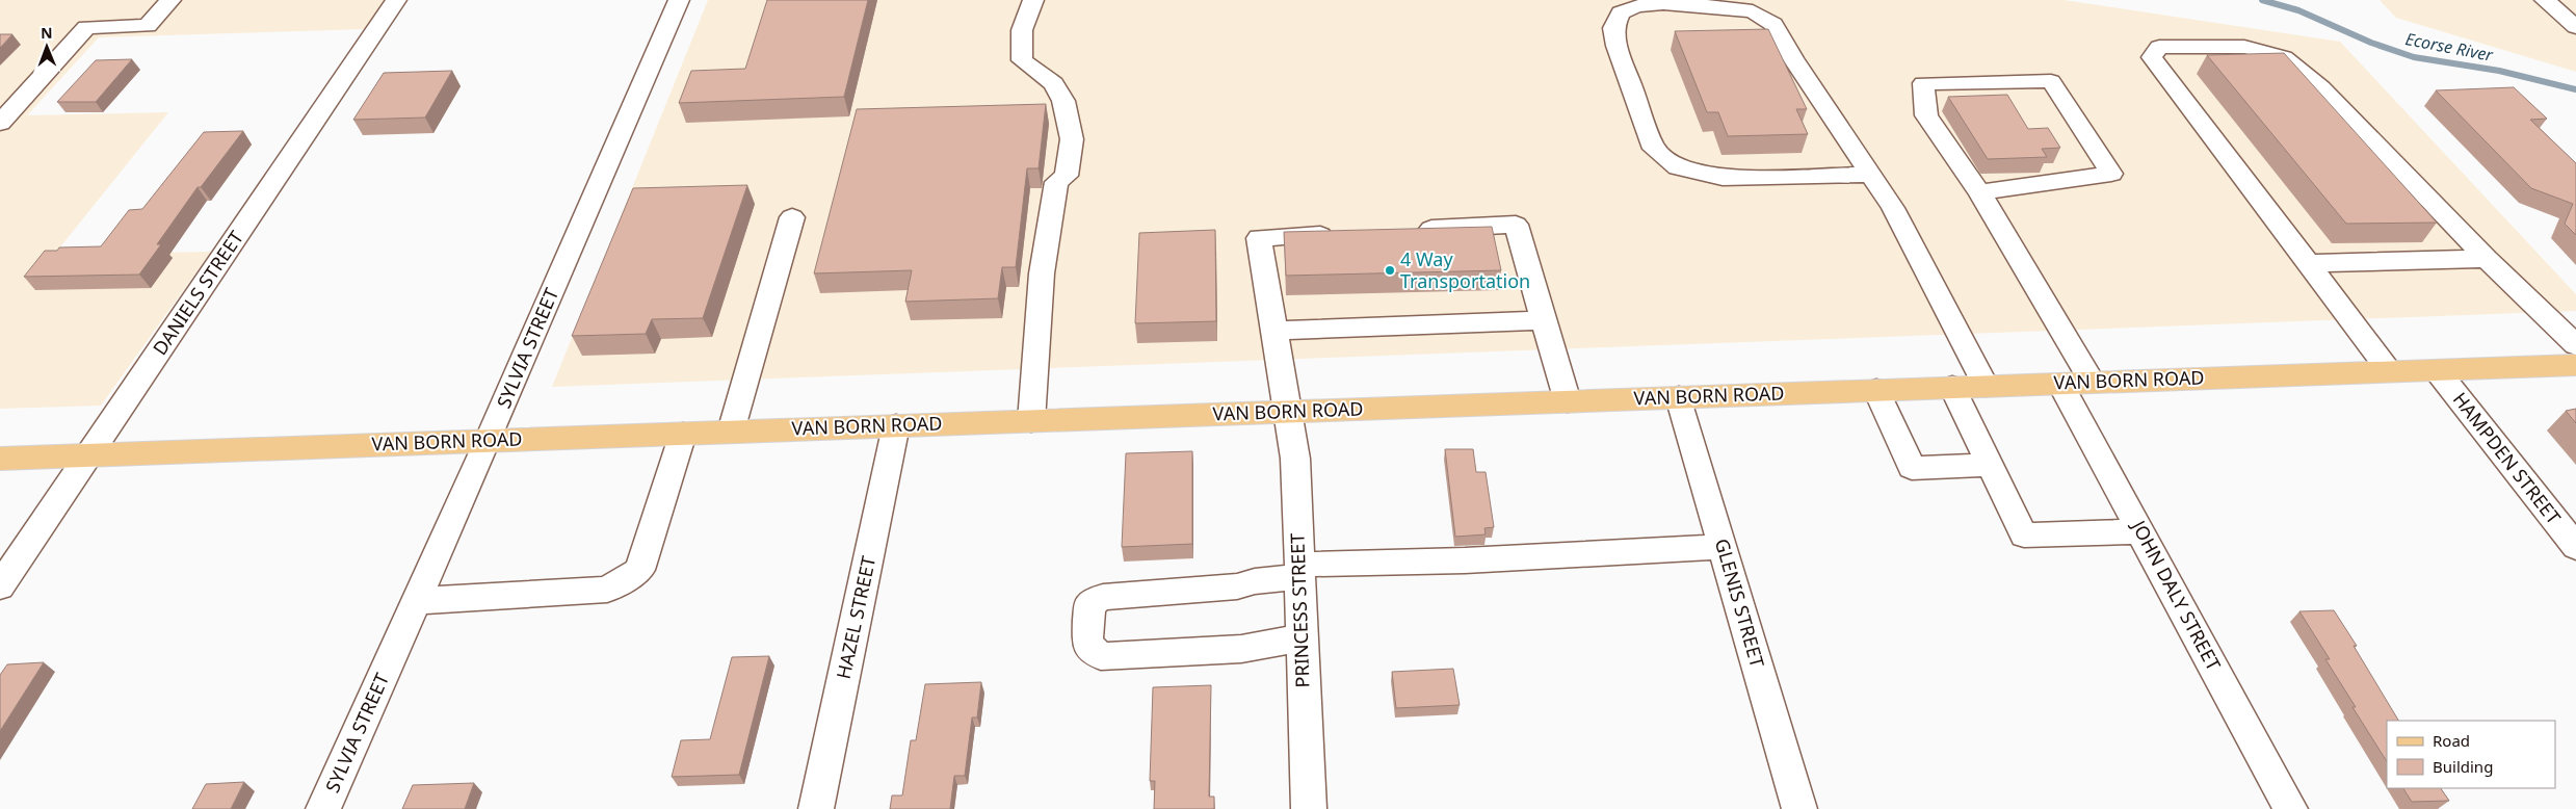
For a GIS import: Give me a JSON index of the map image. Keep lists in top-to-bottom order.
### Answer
{
  "streets": {
    "main road": ["VAN BORN ROAD"],
    "street": [
      "DANIELS STREET",
      "SYLVIA STREET",
      "HAMPDEN STREET",
      "JOHN DALY STREET",
      "GLENIS STREET",
      "PRINCESS STREET",
      "HAZEL STREET"
    ]
  },
  "crossings": [
    ["DANIELS STREET", "VAN BORN ROAD"],
    ["SYLVIA STREET", "VAN BORN ROAD"],
    ["VAN BORN ROAD", "HAMPDEN STREET"],
    ["VAN BORN ROAD", "JOHN DALY STREET"],
    ["VAN BORN ROAD", "GLENIS STREET"],
    ["VAN BORN ROAD", "PRINCESS STREET"],
    ["VAN BORN ROAD", "HAZEL STREET"]
  ],
  "water": ["Ecorse River"],
  "places": ["4 Way Transportation"],
  "legend": ["Road", "Building"],
  "north": "top"
}
